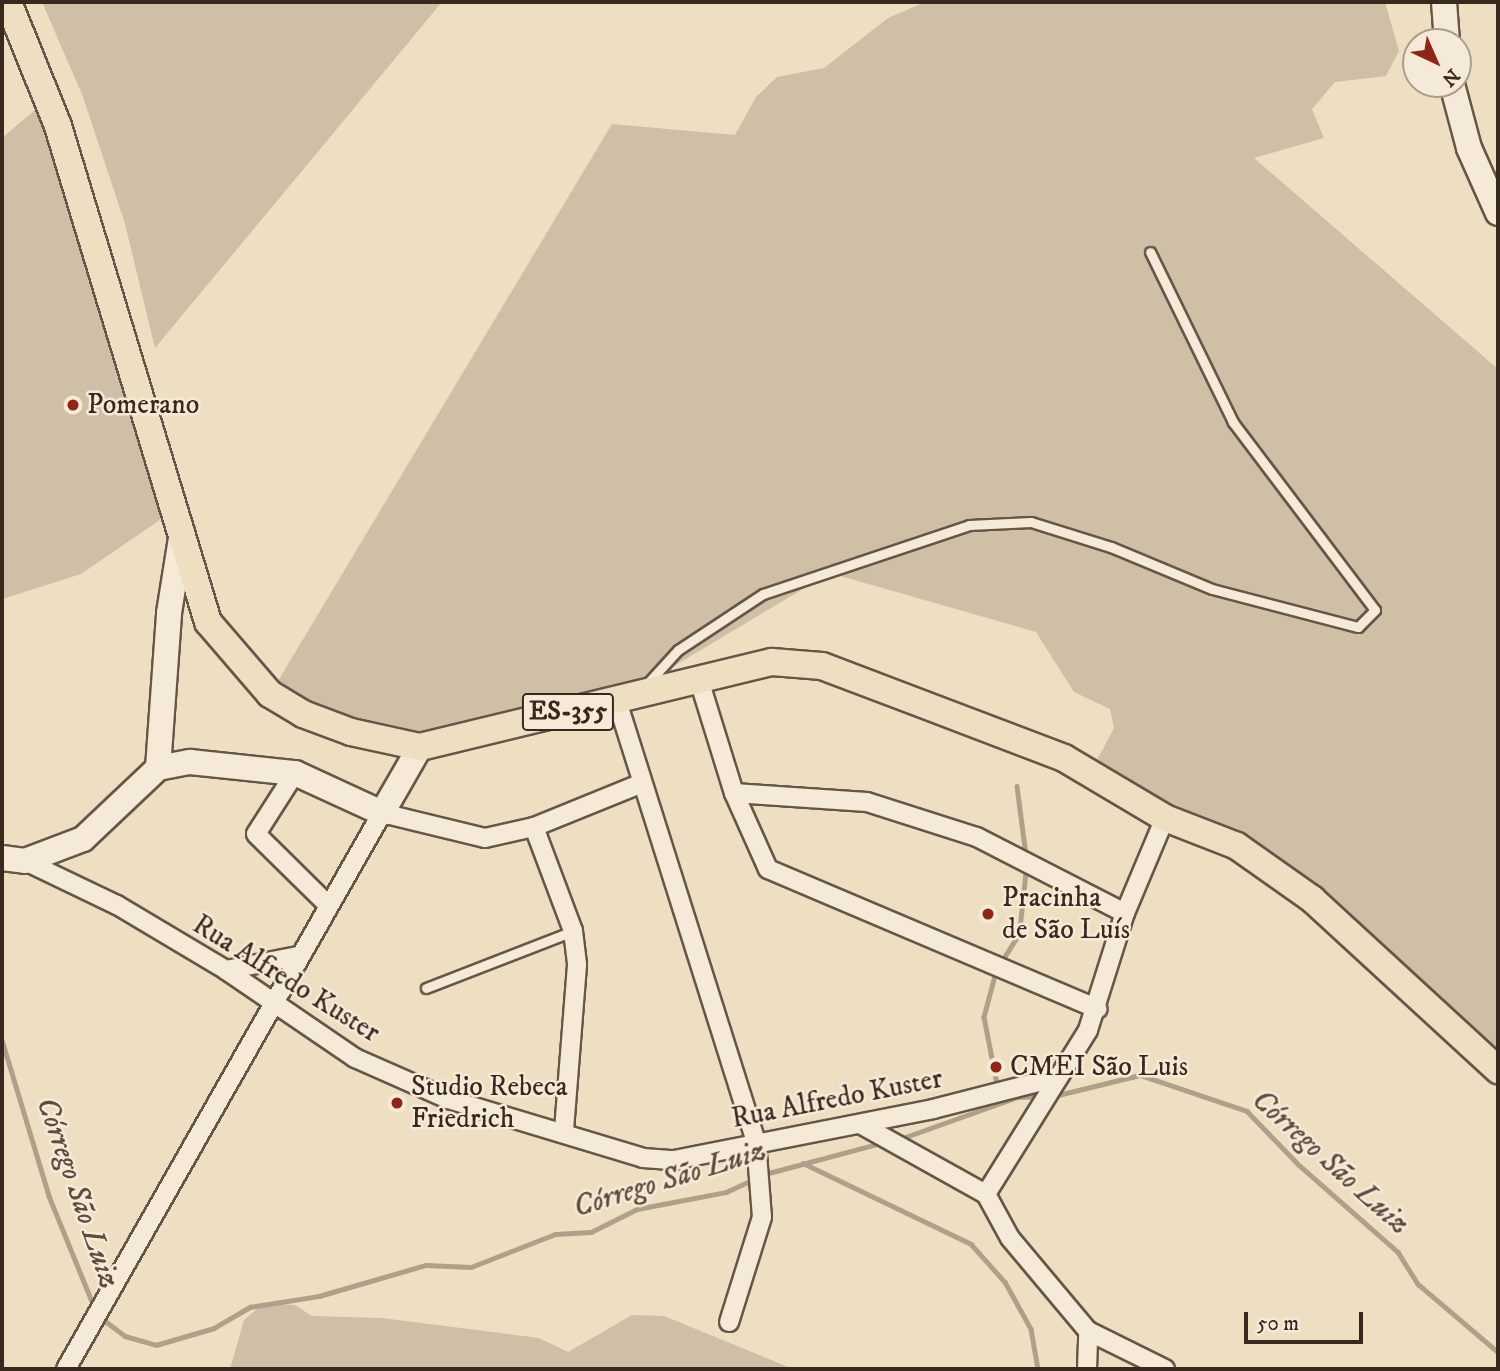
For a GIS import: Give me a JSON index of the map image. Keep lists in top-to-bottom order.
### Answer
{
  "streets": {
    "main road": ["ES-355"],
    "street": ["Rua Alfredo Kuster"]
  },
  "water": ["Córrego São Luiz"],
  "places": [
    "Pomerano",
    "Pracinha de São Luís",
    "CMEI São Luis",
    "Studio Rebeca Friedrich"
  ],
  "scale_bar": "50 m",
  "north": "bottom right"
}
